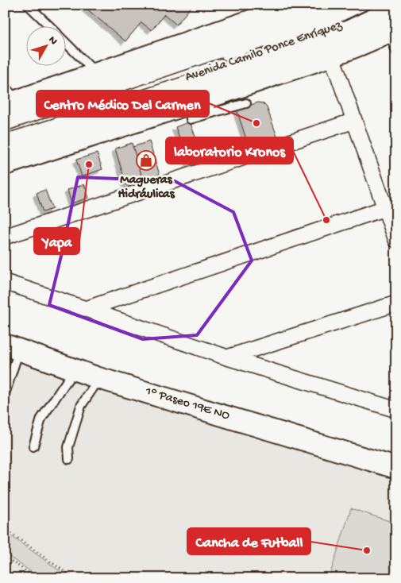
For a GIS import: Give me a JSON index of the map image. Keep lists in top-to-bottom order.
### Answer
{
  "streets": {
    "main road": ["Avenida Camilo Ponce Enríquez", "1° Paseo 19E NO"]
  },
  "places": {
    "other": [
      "Centro Médico Del Carmen",
      "Yapa",
      "laboratorio Kronos",
      "Cancha de Futball"
    ],
    "shop": ["Magueras Hidráulicas"]
  },
  "north": "top right"
}
